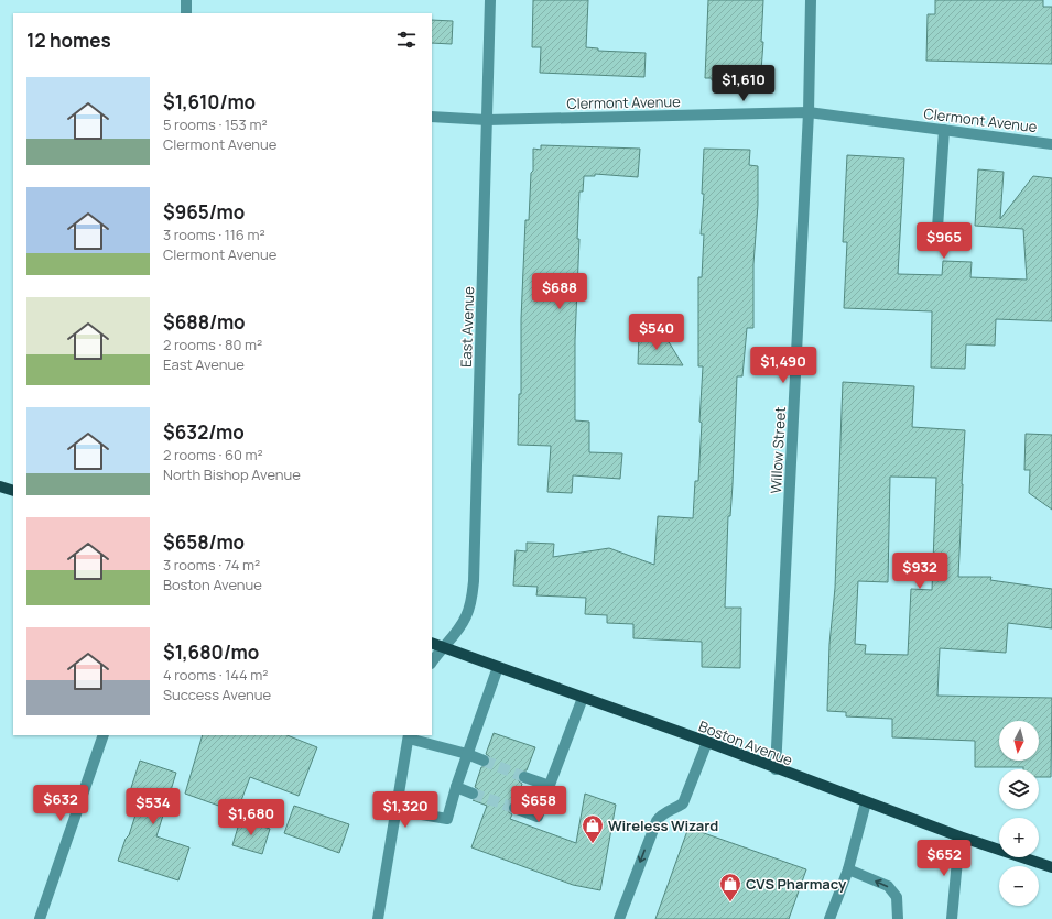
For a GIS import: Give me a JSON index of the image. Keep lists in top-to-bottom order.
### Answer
{
  "streets": {
    "main road": ["Boston Avenue"],
    "street": ["Clermont Avenue", "East Avenue", "Willow Street"]
  },
  "crossings": [
    ["Clermont Avenue", "East Avenue"],
    ["Clermont Avenue", "Willow Street"],
    ["East Avenue", "Boston Avenue"],
    ["Willow Street", "Boston Avenue"]
  ],
  "places": {
    "shop": ["Wireless Wizard", "CVS Pharmacy"]
  },
  "north": "bottom",
  "page": {
    "heading": "12 homes",
    "price": [
      "$1,610",
      "$965",
      "$688",
      "$540",
      "$1,490",
      "$932",
      "$632",
      "$658",
      "$534",
      "$1,320",
      "$1,680",
      "$652"
    ],
    "list": [
      {
        "name": "$1,610/mo",
        "note": "5 rooms · 153 m² · Clermont Avenue"
      },
      {
        "name": "$965/mo",
        "note": "3 rooms · 116 m² · Clermont Avenue"
      },
      {
        "name": "$688/mo",
        "note": "2 rooms · 80 m² · East Avenue"
      },
      {
        "name": "$632/mo",
        "note": "2 rooms · 60 m² · North Bishop Avenue"
      },
      {
        "name": "$658/mo",
        "note": "3 rooms · 74 m² · Boston Avenue"
      },
      {
        "name": "$1,680/mo",
        "note": "4 rooms · 144 m² · Success Avenue"
      }
    ],
    "map_buttons": ["+", "−"]
  }
}
